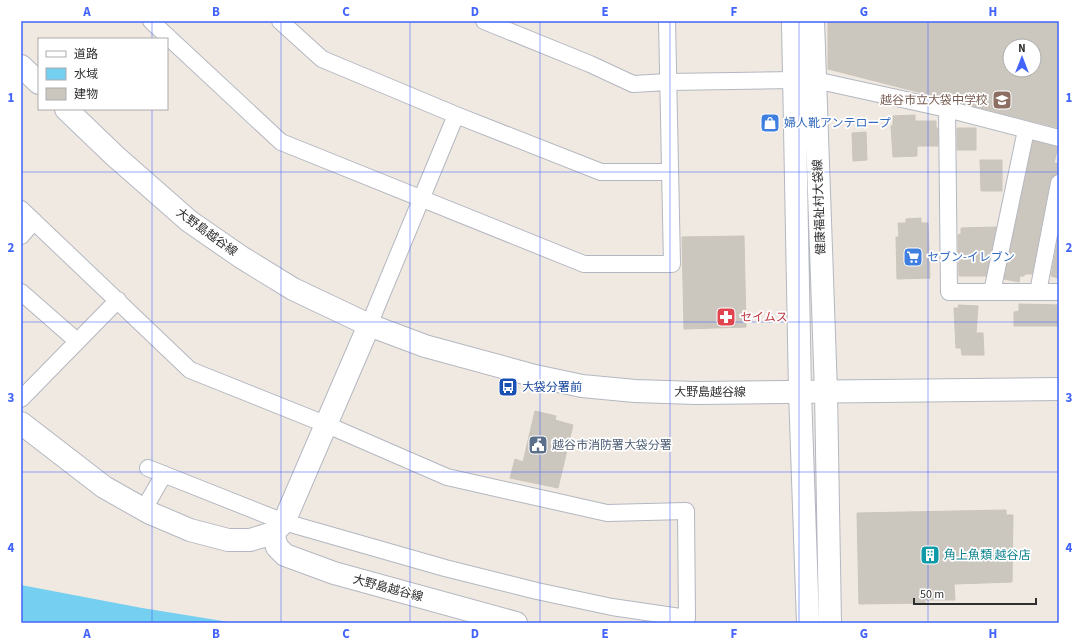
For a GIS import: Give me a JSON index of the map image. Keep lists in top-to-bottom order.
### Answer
{
  "streets": {
    "main road": ["健康福祉村大袋線", "大野島越谷線"]
  },
  "crossings": [
    ["健康福祉村大袋線", "大野島越谷線"]
  ],
  "places": {
    "school or university": ["越谷市立大袋中学校"],
    "shop": ["婦人靴アンテロープ"],
    "supermarket": ["セブン-イレブン"],
    "pharmacy": ["セイムス"],
    "bus stop": ["大袋分署前"],
    "public building": ["越谷市消防署大袋分署"],
    "building": ["角上魚類 越谷店"]
  },
  "legend": ["道路", "水域", "建物"],
  "scale_bar": "50 m",
  "north": "top",
  "grid": {
    "columns": [
      "A",
      "B",
      "C",
      "D",
      "E",
      "F",
      "G",
      "H"
    ],
    "rows": [
      "1",
      "2",
      "3",
      "4"
    ]
  }
}
